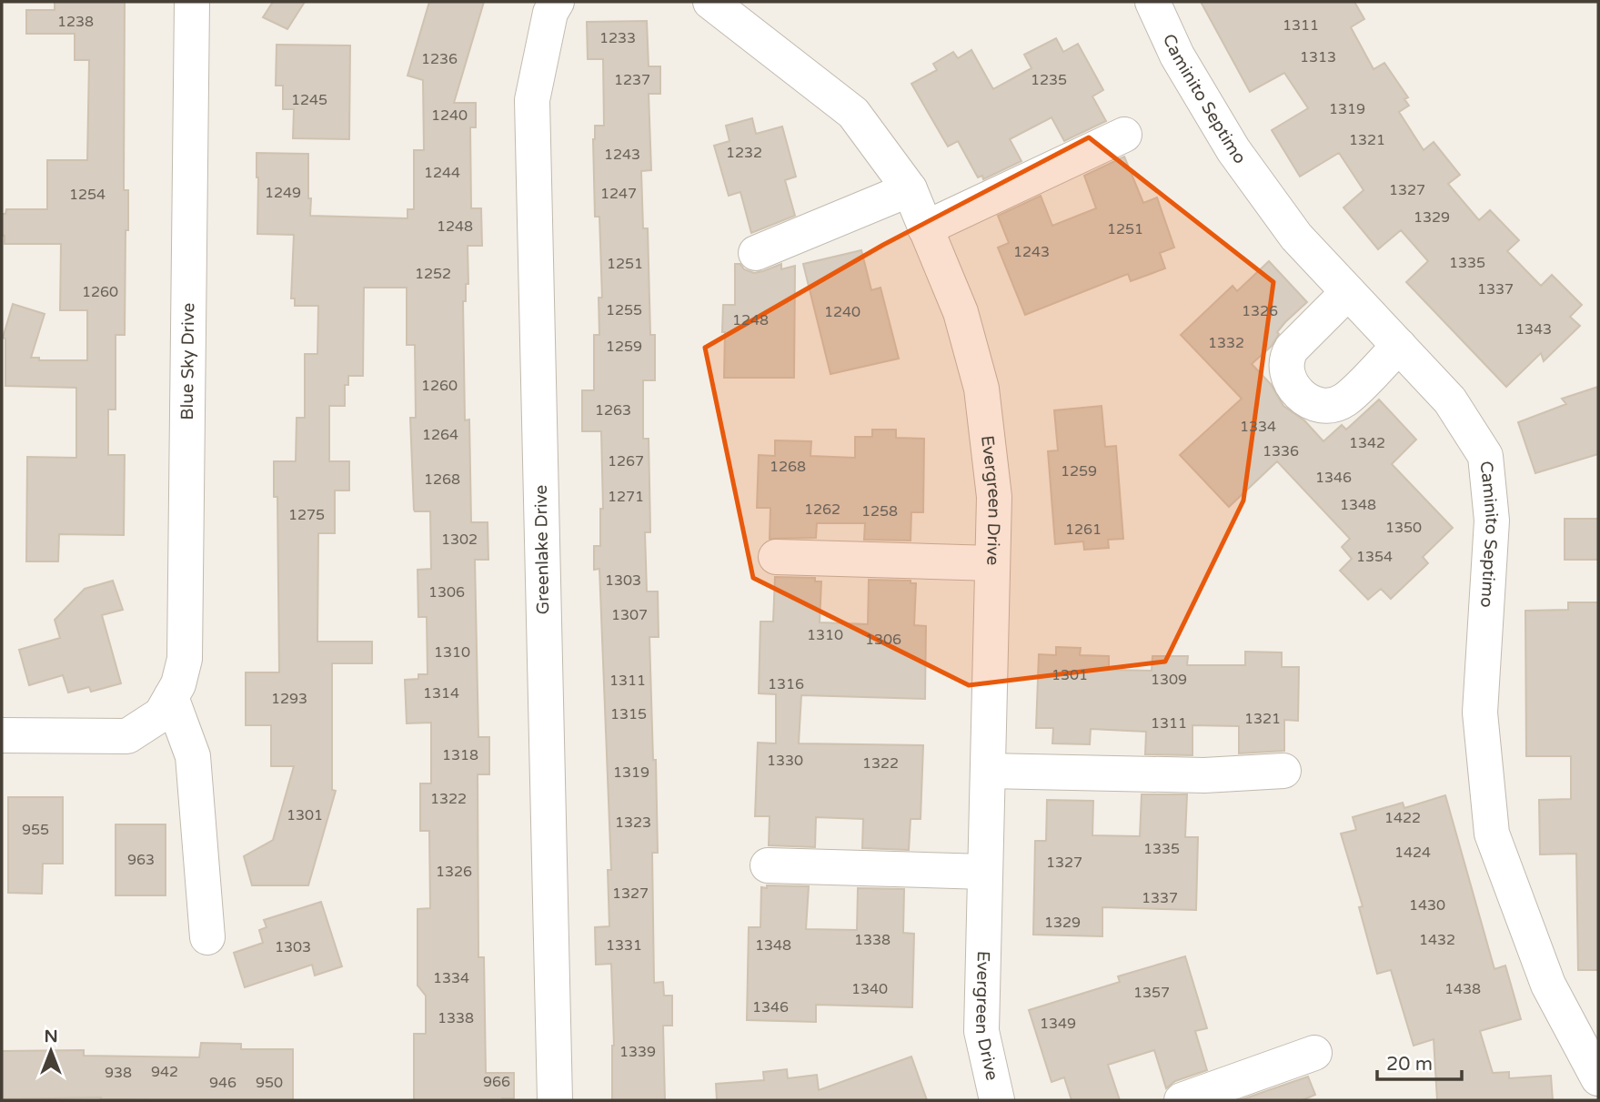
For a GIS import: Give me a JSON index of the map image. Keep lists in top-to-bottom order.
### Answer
{
  "streets": {
    "street": [
      "Caminito Septimo",
      "Blue Sky Drive",
      "Evergreen Drive",
      "Greenlake Drive"
    ]
  },
  "house_numbers": [
    "1238",
    "1311",
    "1233",
    "1313",
    "1236",
    "1237",
    "1235",
    "1245",
    "1319",
    "1240",
    "1321",
    "1232",
    "1243",
    "1244",
    "1327",
    "1249",
    "1247",
    "1254",
    "1329",
    "1248",
    "1251",
    "1243",
    "1335",
    "1251",
    "1252",
    "1337",
    "1260",
    "1255",
    "1326",
    "1240",
    "1248",
    "1343",
    "1332",
    "1259",
    "1260",
    "1263",
    "1334",
    "1264",
    "1342",
    "1336",
    "1267",
    "1268",
    "1259",
    "1346",
    "1268",
    "1271",
    "1348",
    "1262",
    "1258",
    "1275",
    "1350",
    "1261",
    "1302",
    "1354",
    "1303",
    "1306",
    "1307",
    "1310",
    "1306",
    "1310",
    "1301",
    "1309",
    "1311",
    "1316",
    "1314",
    "1293",
    "1315",
    "1321",
    "1311",
    "1318",
    "1330",
    "1322",
    "1319",
    "1322",
    "1301",
    "1422",
    "1323",
    "955",
    "1335",
    "1424",
    "963",
    "1327",
    "1326",
    "1327",
    "1337",
    "1430",
    "1329",
    "1338",
    "1432",
    "1331",
    "1348",
    "1303",
    "1334",
    "1340",
    "1438",
    "1357",
    "1346",
    "1338",
    "1349",
    "1339",
    "942",
    "938",
    "966",
    "946",
    "950"
  ],
  "scale_bar": "20 m",
  "north": "top"
}
